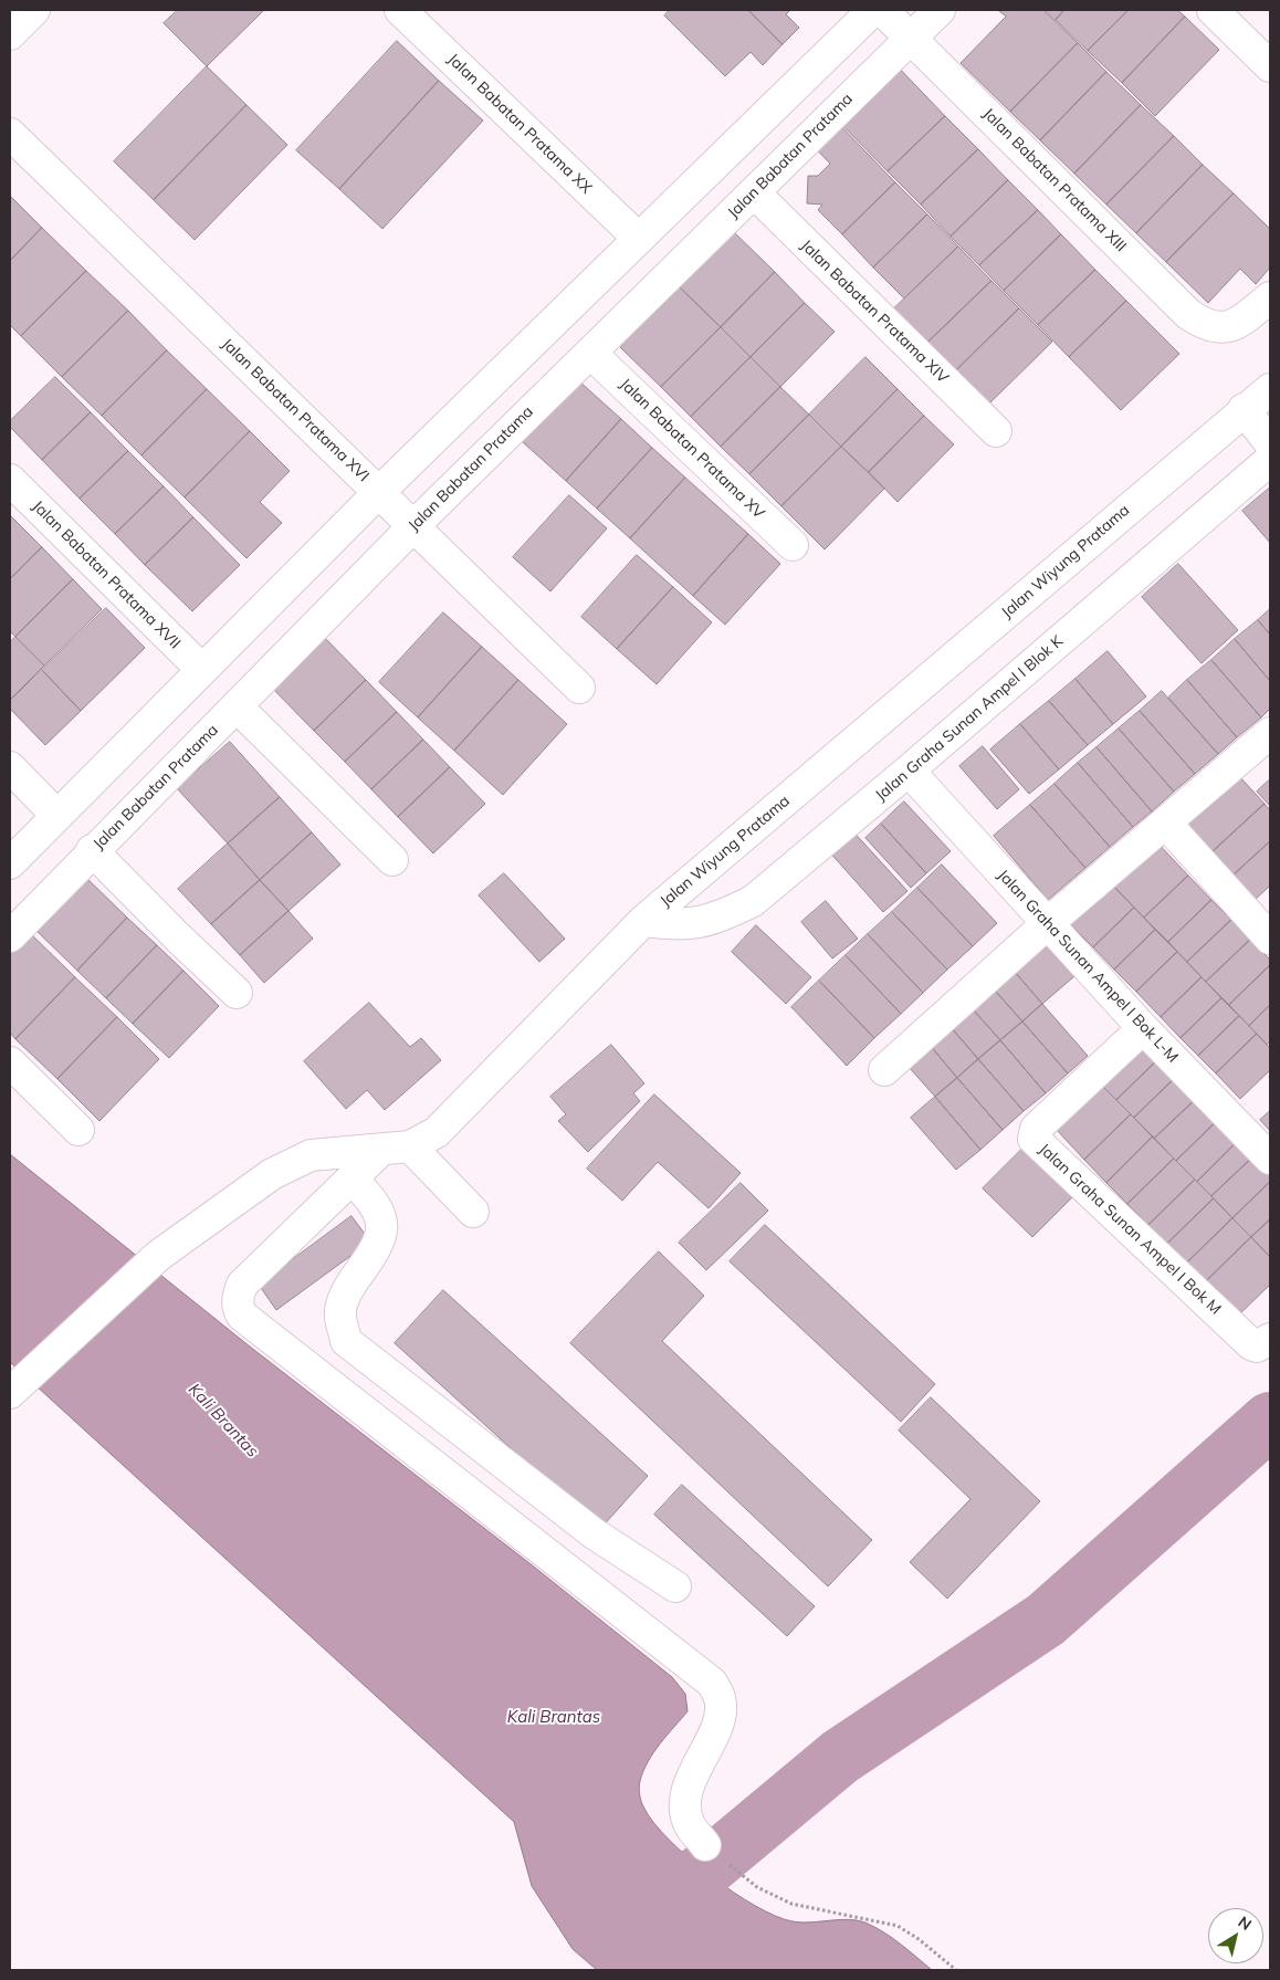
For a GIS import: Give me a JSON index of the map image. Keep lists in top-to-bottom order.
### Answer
{
  "streets": {
    "street": [
      "Jalan Babatan Pratama XX",
      "Jalan Babatan Pratama",
      "Jalan Babatan Pratama XIII",
      "Jalan Babatan Pratama XIV",
      "Jalan Babatan Pratama XVI",
      "Jalan Babatan Pratama XV",
      "Jalan Wiyung Pratama",
      "Jalan Babatan Pratama XVII",
      "Jalan Graha Sunan Ampel I Blok K",
      "Jalan Graha Sunan Ampel I Bok L-M",
      "Jalan Graha Sunan Ampel I Bok M"
    ]
  },
  "crossings": [
    ["Jalan Babatan Pratama", "Jalan Babatan Pratama XIII"],
    ["Jalan Babatan Pratama", "Jalan Babatan Pratama XIV"],
    ["Jalan Babatan Pratama", "Jalan Babatan Pratama XVI"],
    ["Jalan Babatan Pratama", "Jalan Babatan Pratama XV"],
    ["Jalan Wiyung Pratama", "Jalan Graha Sunan Ampel I Blok K"],
    ["Jalan Graha Sunan Ampel I Blok K", "Jalan Graha Sunan Ampel I Bok L-M"],
    ["Jalan Graha Sunan Ampel I Bok L-M", "Jalan Graha Sunan Ampel I Bok M"]
  ],
  "water": ["Kali Brantas"],
  "north": "top right"
}
